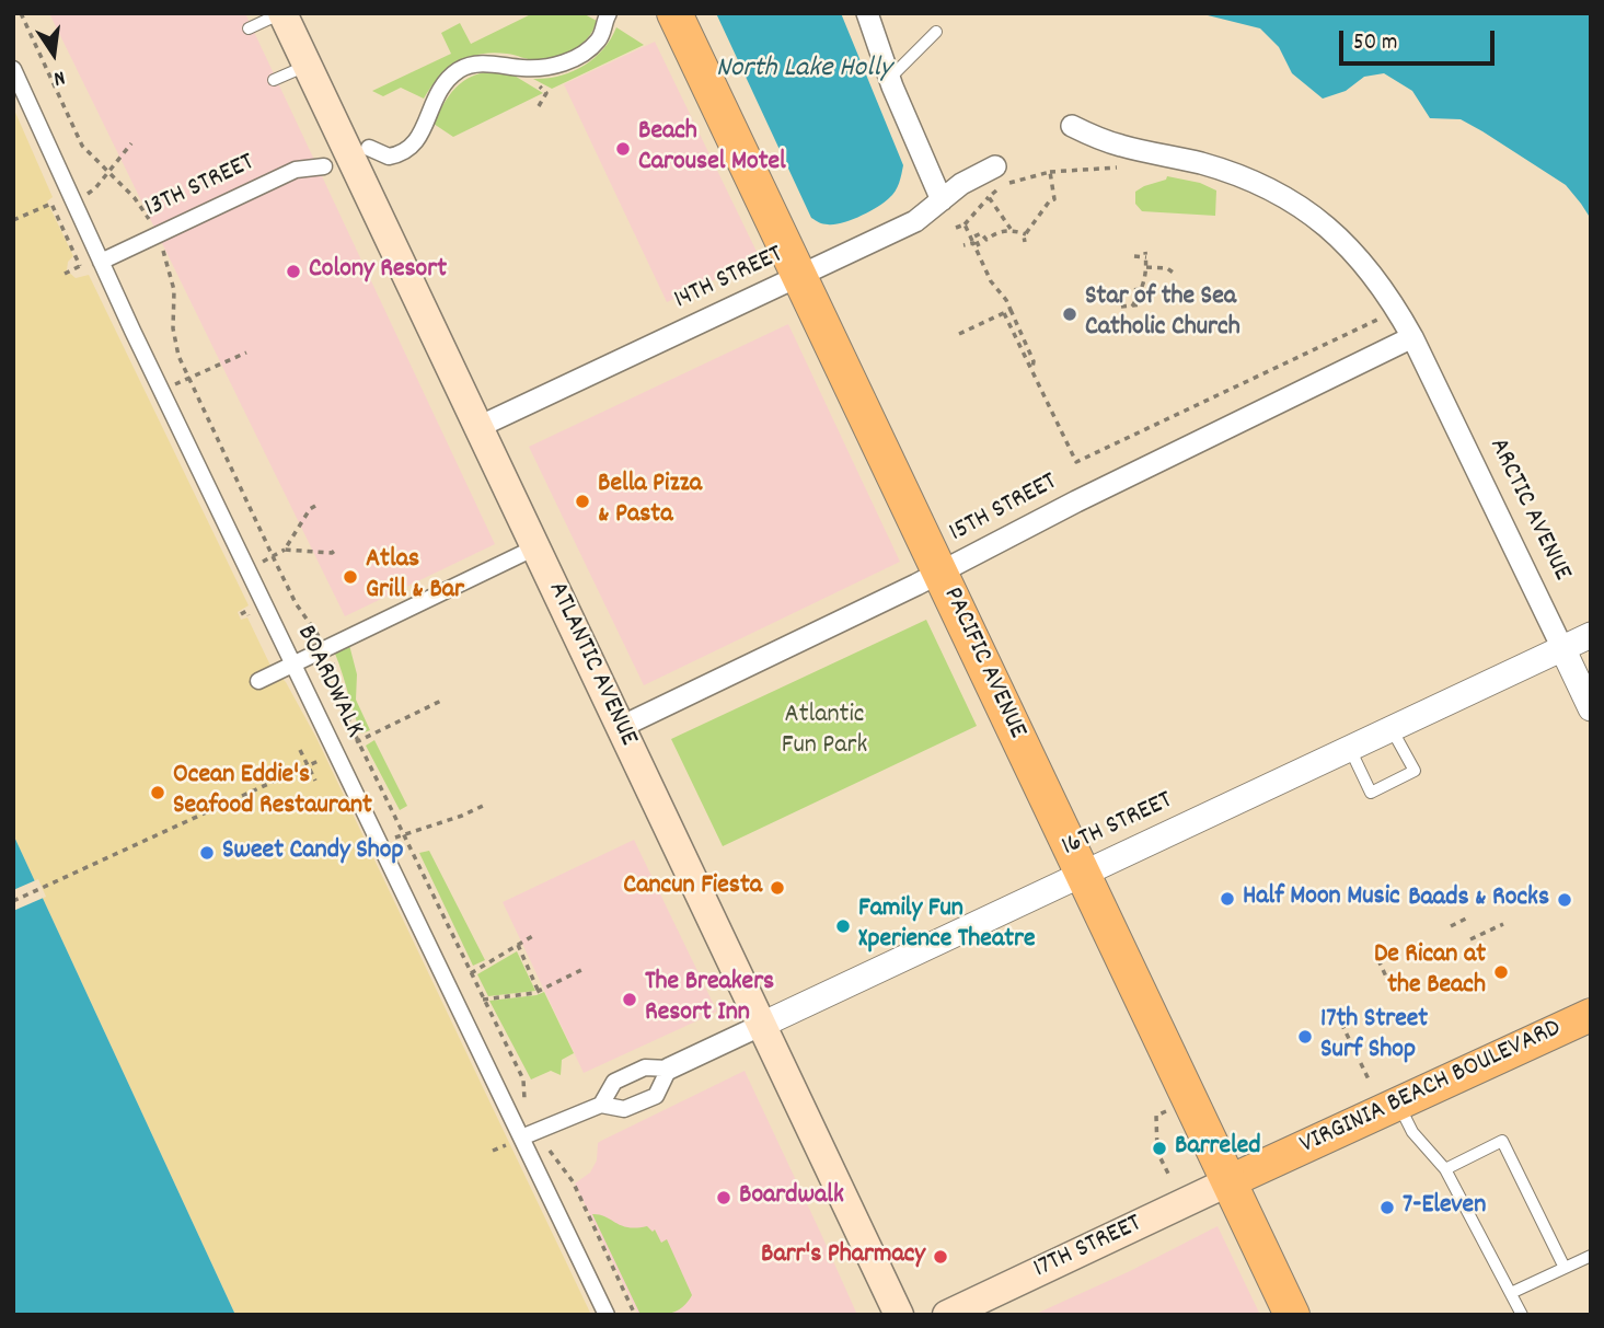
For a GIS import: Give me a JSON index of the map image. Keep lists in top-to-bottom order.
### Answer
{
  "streets": {
    "highway": ["PACIFIC AVENUE"],
    "main road": ["ATLANTIC AVENUE", "VIRGINIA BEACH BOULEVARD", "17TH STREET"],
    "street": [
      "13TH STREET",
      "14TH STREET",
      "15TH STREET",
      "ARCTIC AVENUE",
      "BOARDWALK",
      "16TH STREET"
    ]
  },
  "crossings": [
    ["13TH STREET", "BOARDWALK"],
    ["14TH STREET", "PACIFIC AVENUE"],
    ["14TH STREET", "ATLANTIC AVENUE"],
    ["15TH STREET", "ARCTIC AVENUE"],
    ["15TH STREET", "PACIFIC AVENUE"],
    ["15TH STREET", "ATLANTIC AVENUE"],
    ["ARCTIC AVENUE", "16TH STREET"],
    ["PACIFIC AVENUE", "16TH STREET"],
    ["PACIFIC AVENUE", "VIRGINIA BEACH BOULEVARD"],
    ["PACIFIC AVENUE", "17TH STREET"],
    ["ATLANTIC AVENUE", "16TH STREET"],
    ["BOARDWALK", "16TH STREET"],
    ["VIRGINIA BEACH BOULEVARD", "17TH STREET"]
  ],
  "water": ["North Lake Holly"],
  "parks": ["Atlantic Fun Park"],
  "places": [
    "Beach Carousel Motel",
    "Colony Resort",
    "Star of the Sea Catholic Church",
    "Bella Pizza & Pasta",
    "Atlas Grill & Bar",
    "Ocean Eddie's Seafood Restaurant",
    "Sweet Candy Shop",
    "Cancun Fiesta",
    "Half Moon Music",
    "Baads & Rocks",
    "Family Fun Xperience Theatre",
    "De Rican at the Beach",
    "The Breakers Resort Inn",
    "17th Street Surf Shop",
    "Barreled",
    "Boardwalk",
    "7-Eleven",
    "Barr's Pharmacy"
  ],
  "scale_bar": "50 m",
  "north": "bottom"
}
